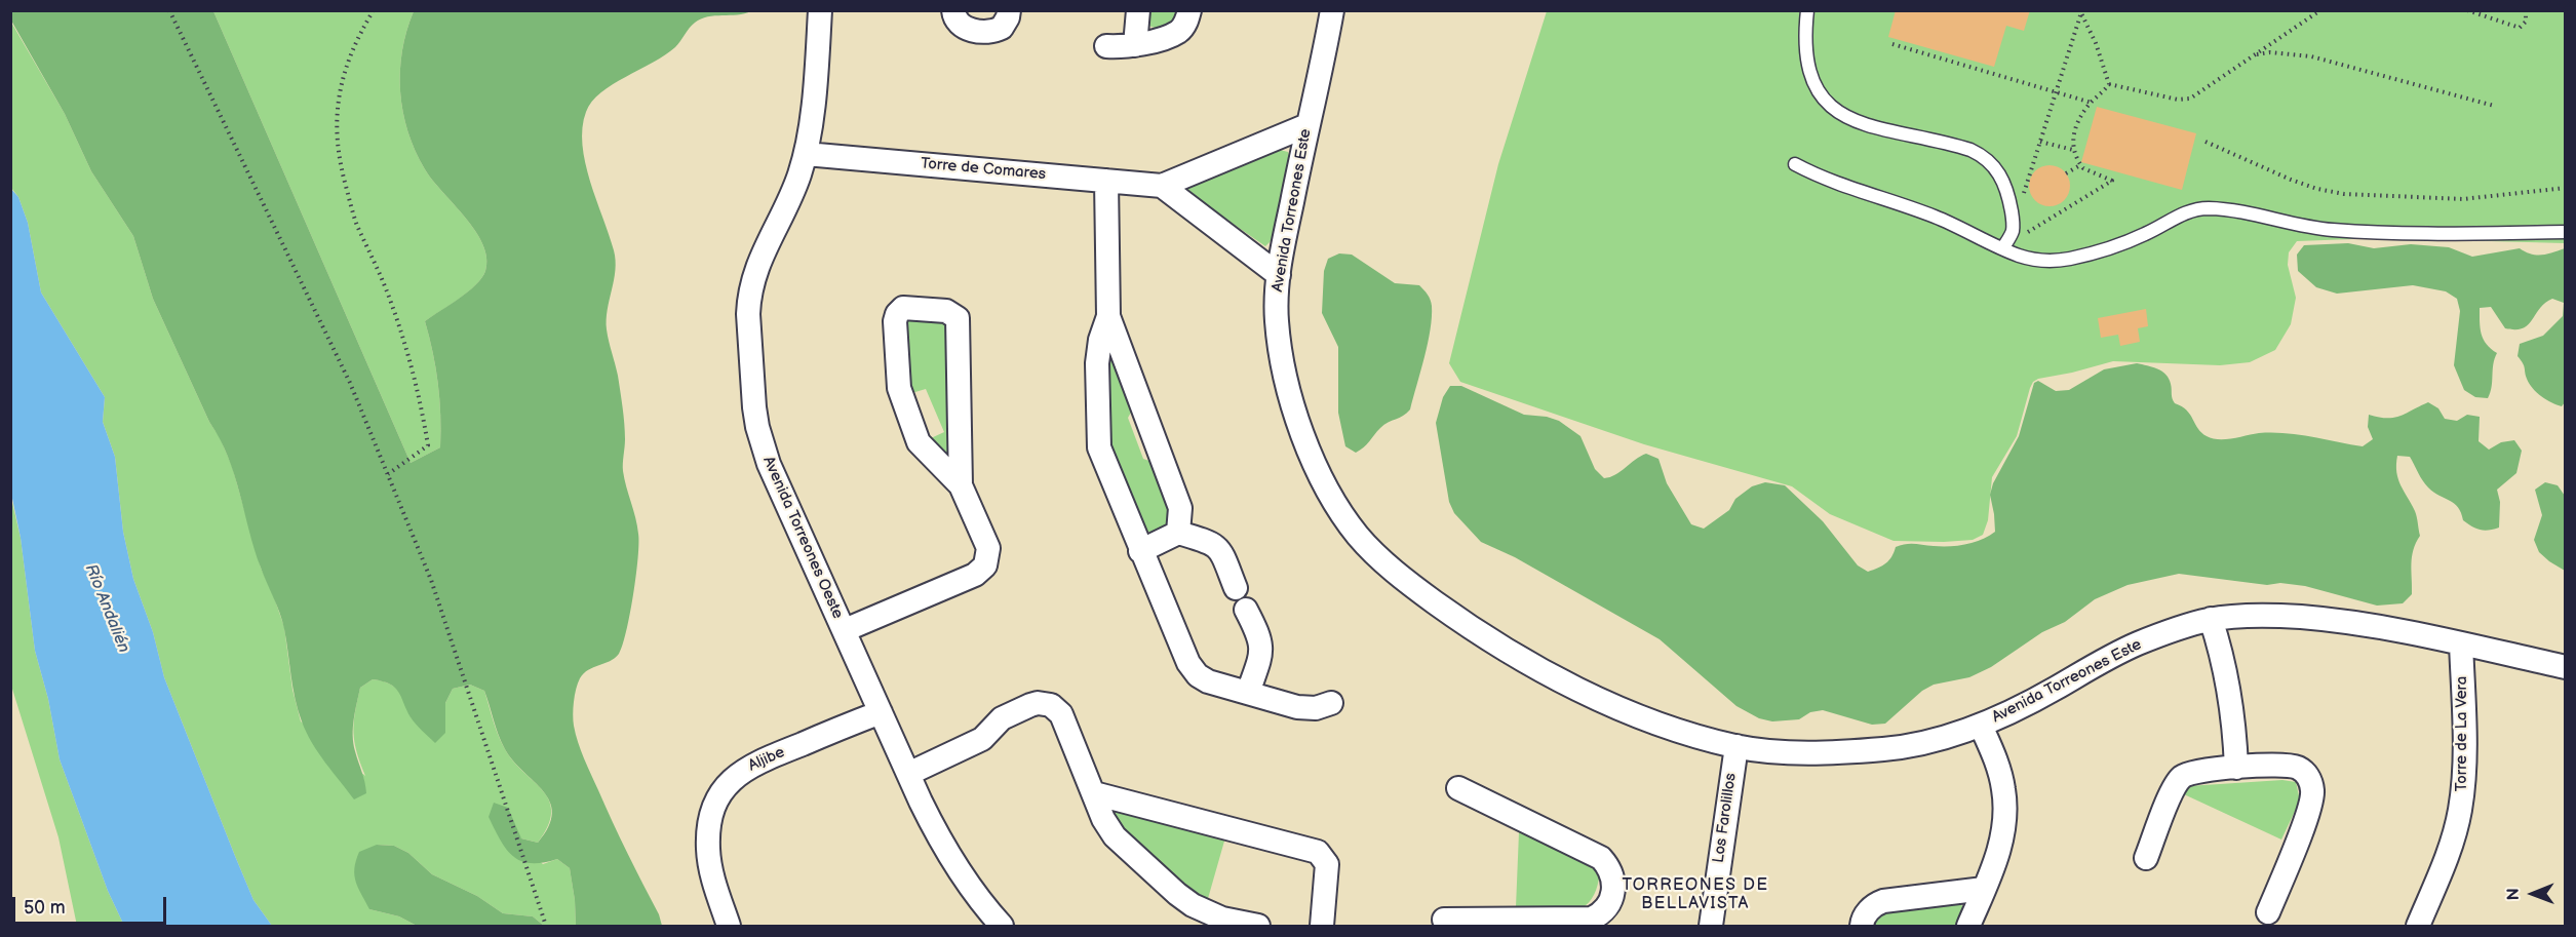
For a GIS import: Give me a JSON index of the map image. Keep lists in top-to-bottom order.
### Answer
{
  "streets": {
    "street": [
      "Torre de Comares",
      "Avenida Torreones Este",
      "Avenida Torreones Oeste",
      "Torre de La Vera",
      "Aljibe",
      "Los Farolillos"
    ]
  },
  "crossings": [
    ["Torre de Comares", "Avenida Torreones Este"],
    ["Torre de Comares", "Avenida Torreones Oeste"],
    ["Avenida Torreones Este", "Torre de La Vera"],
    ["Avenida Torreones Este", "Los Farolillos"],
    ["Avenida Torreones Oeste", "Aljibe"]
  ],
  "districts": ["TORREONES DE BELLAVISTA"],
  "water": ["Río Andalién"],
  "scale_bar": "50 m",
  "north": "left"
}
